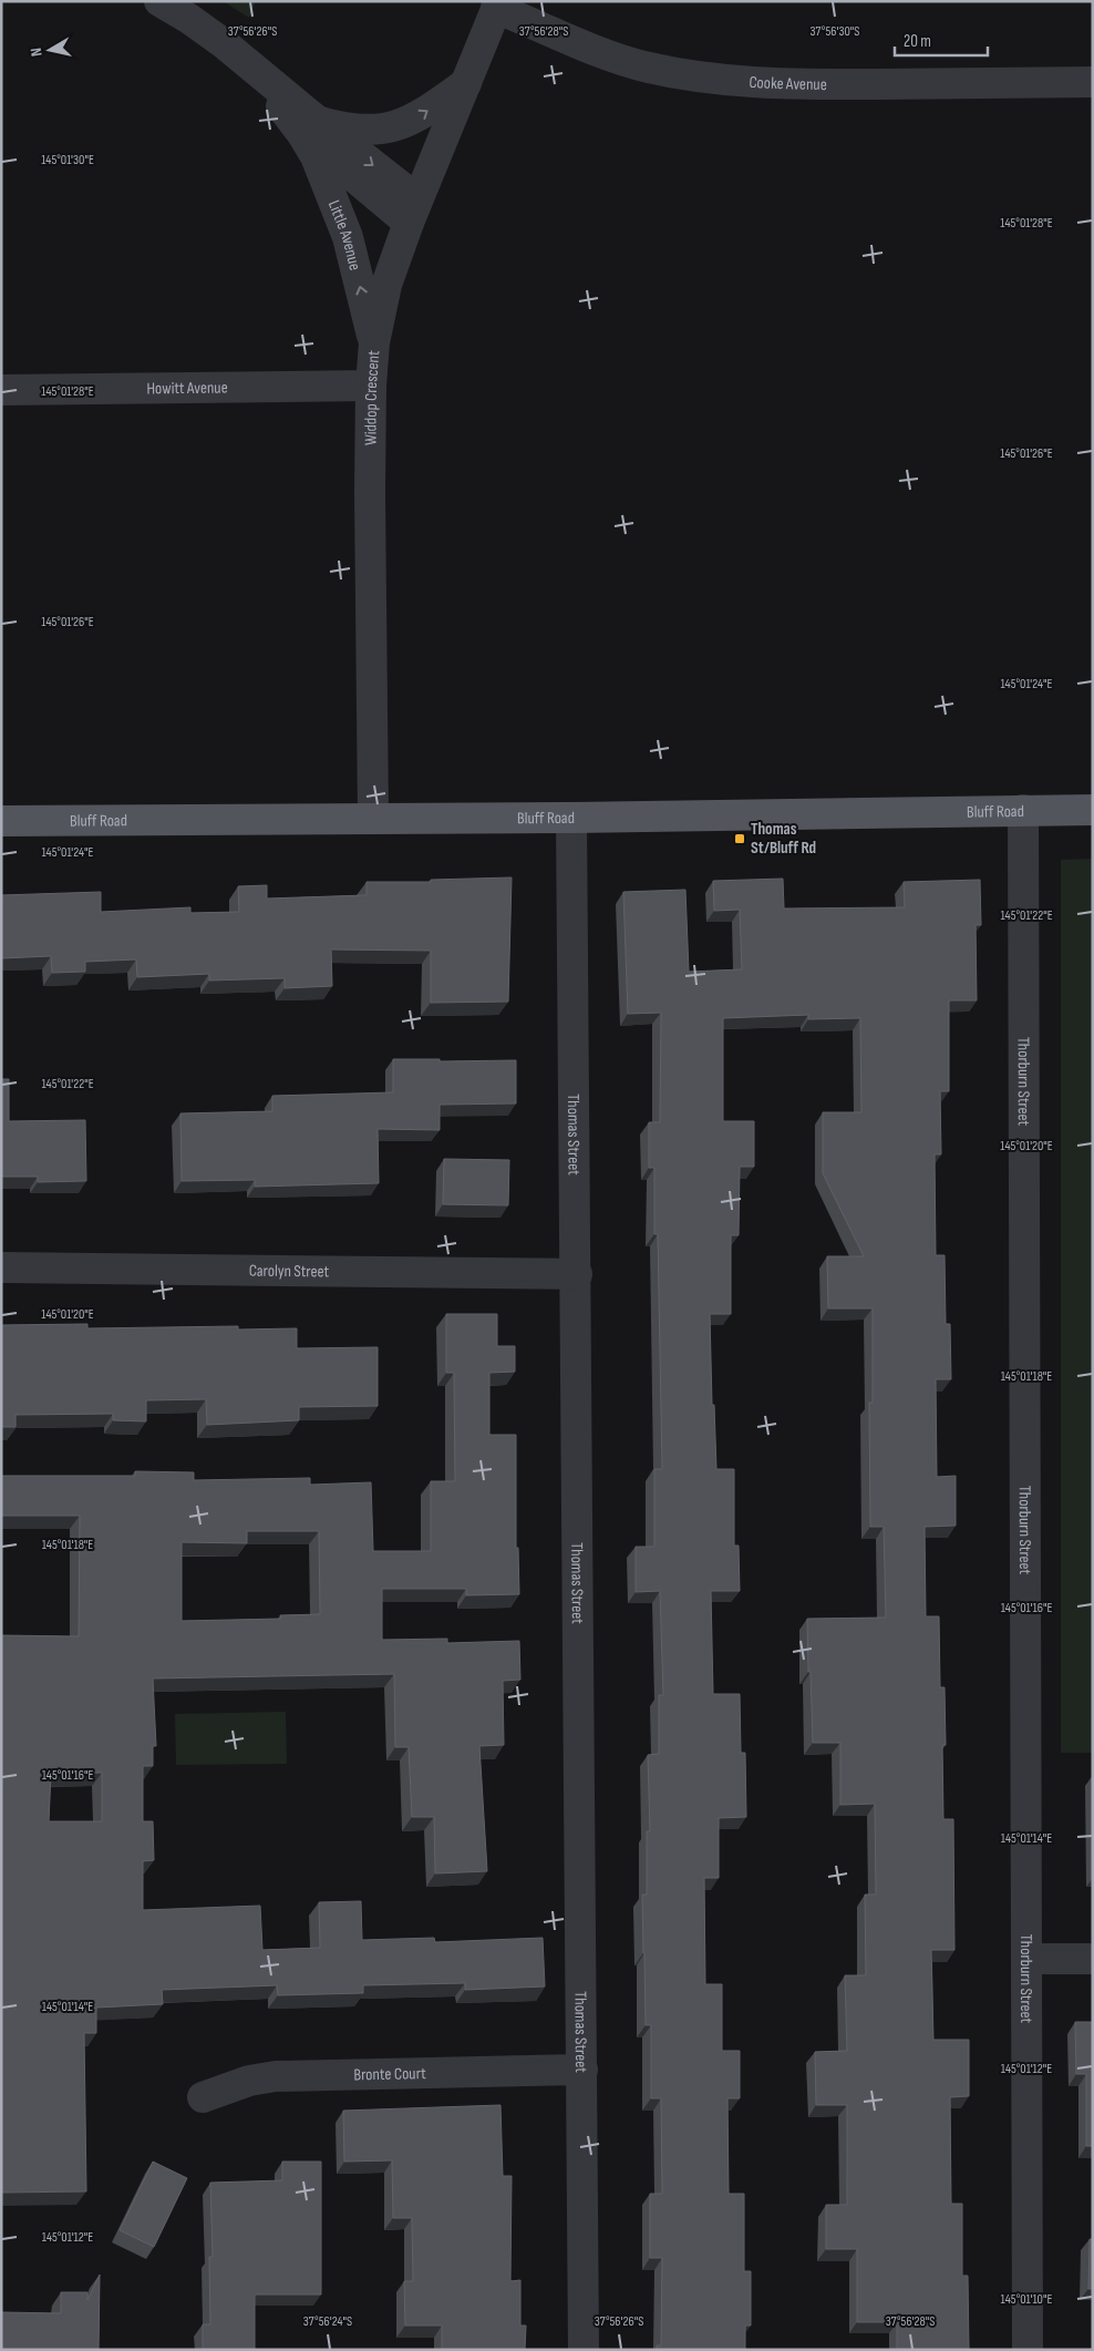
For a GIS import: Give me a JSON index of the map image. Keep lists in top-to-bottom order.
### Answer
{
  "streets": {
    "main road": ["Bluff Road"],
    "street": [
      "Cooke Avenue",
      "Little Avenue",
      "Howitt Avenue",
      "Widdop Crescent",
      "Thorburn Street",
      "Thomas Street",
      "Carolyn Street",
      "Bronte Court"
    ]
  },
  "crossings": [
    ["Cooke Avenue", "Widdop Crescent"],
    ["Little Avenue", "Widdop Crescent"],
    ["Howitt Avenue", "Widdop Crescent"],
    ["Widdop Crescent", "Bluff Road"],
    ["Bluff Road", "Thorburn Street"],
    ["Bluff Road", "Thomas Street"],
    ["Thomas Street", "Carolyn Street"],
    ["Thomas Street", "Bronte Court"]
  ],
  "places": {
    "transit": ["Thomas St/Bluff Rd"]
  },
  "scale_bar": "20 m",
  "north": "left",
  "coordinates": [
    "37°56'26\"S",
    "37°56'28\"S",
    "37°56'30\"S",
    "145°01'30\"E",
    "145°01'28\"E",
    "145°01'26\"E",
    "145°01'24\"E",
    "145°01'22\"E",
    "145°01'20\"E",
    "145°01'18\"E",
    "145°01'16\"E",
    "145°01'14\"E",
    "145°01'12\"E",
    "145°01'10\"E",
    "37°56'24\"S"
  ]
}
